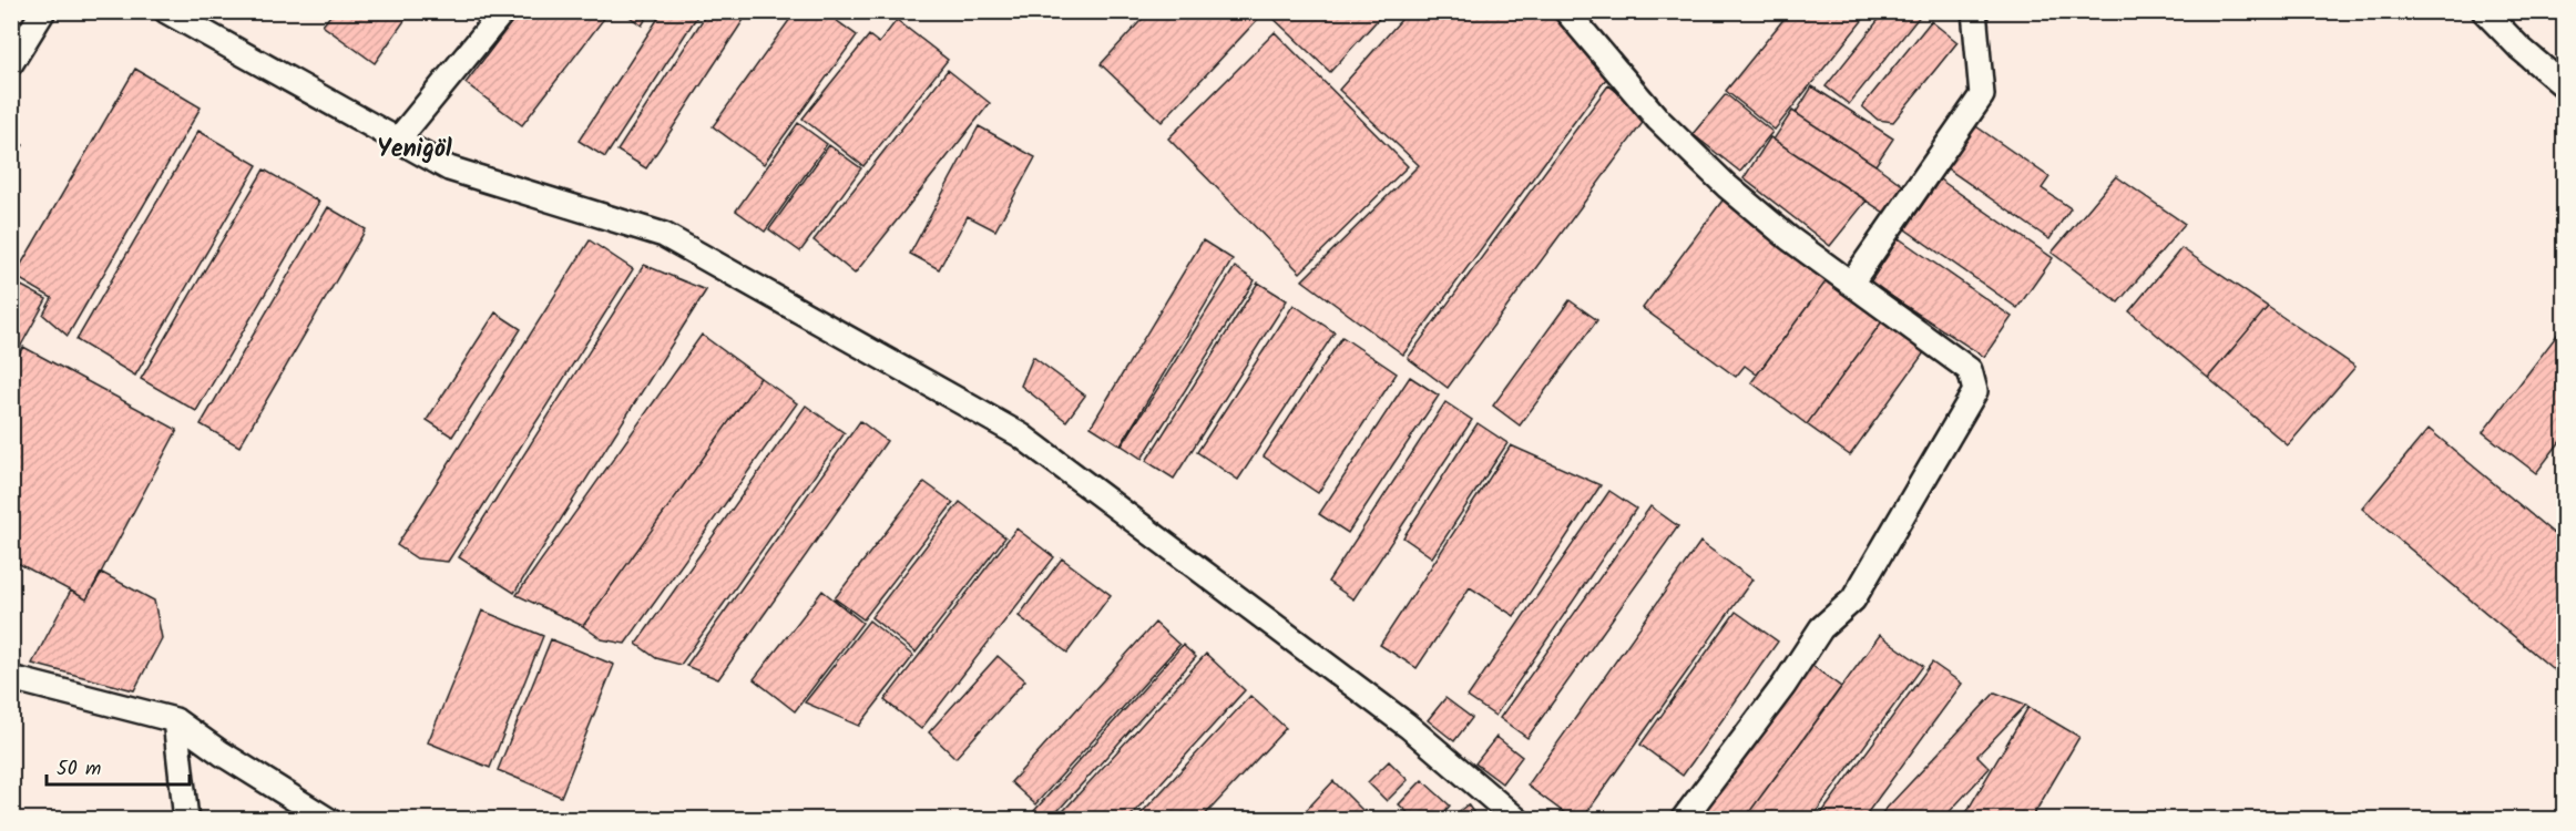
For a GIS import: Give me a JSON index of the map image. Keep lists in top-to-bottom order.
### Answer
{
  "districts": ["Yenigöl"],
  "scale_bar": "50 m"
}
